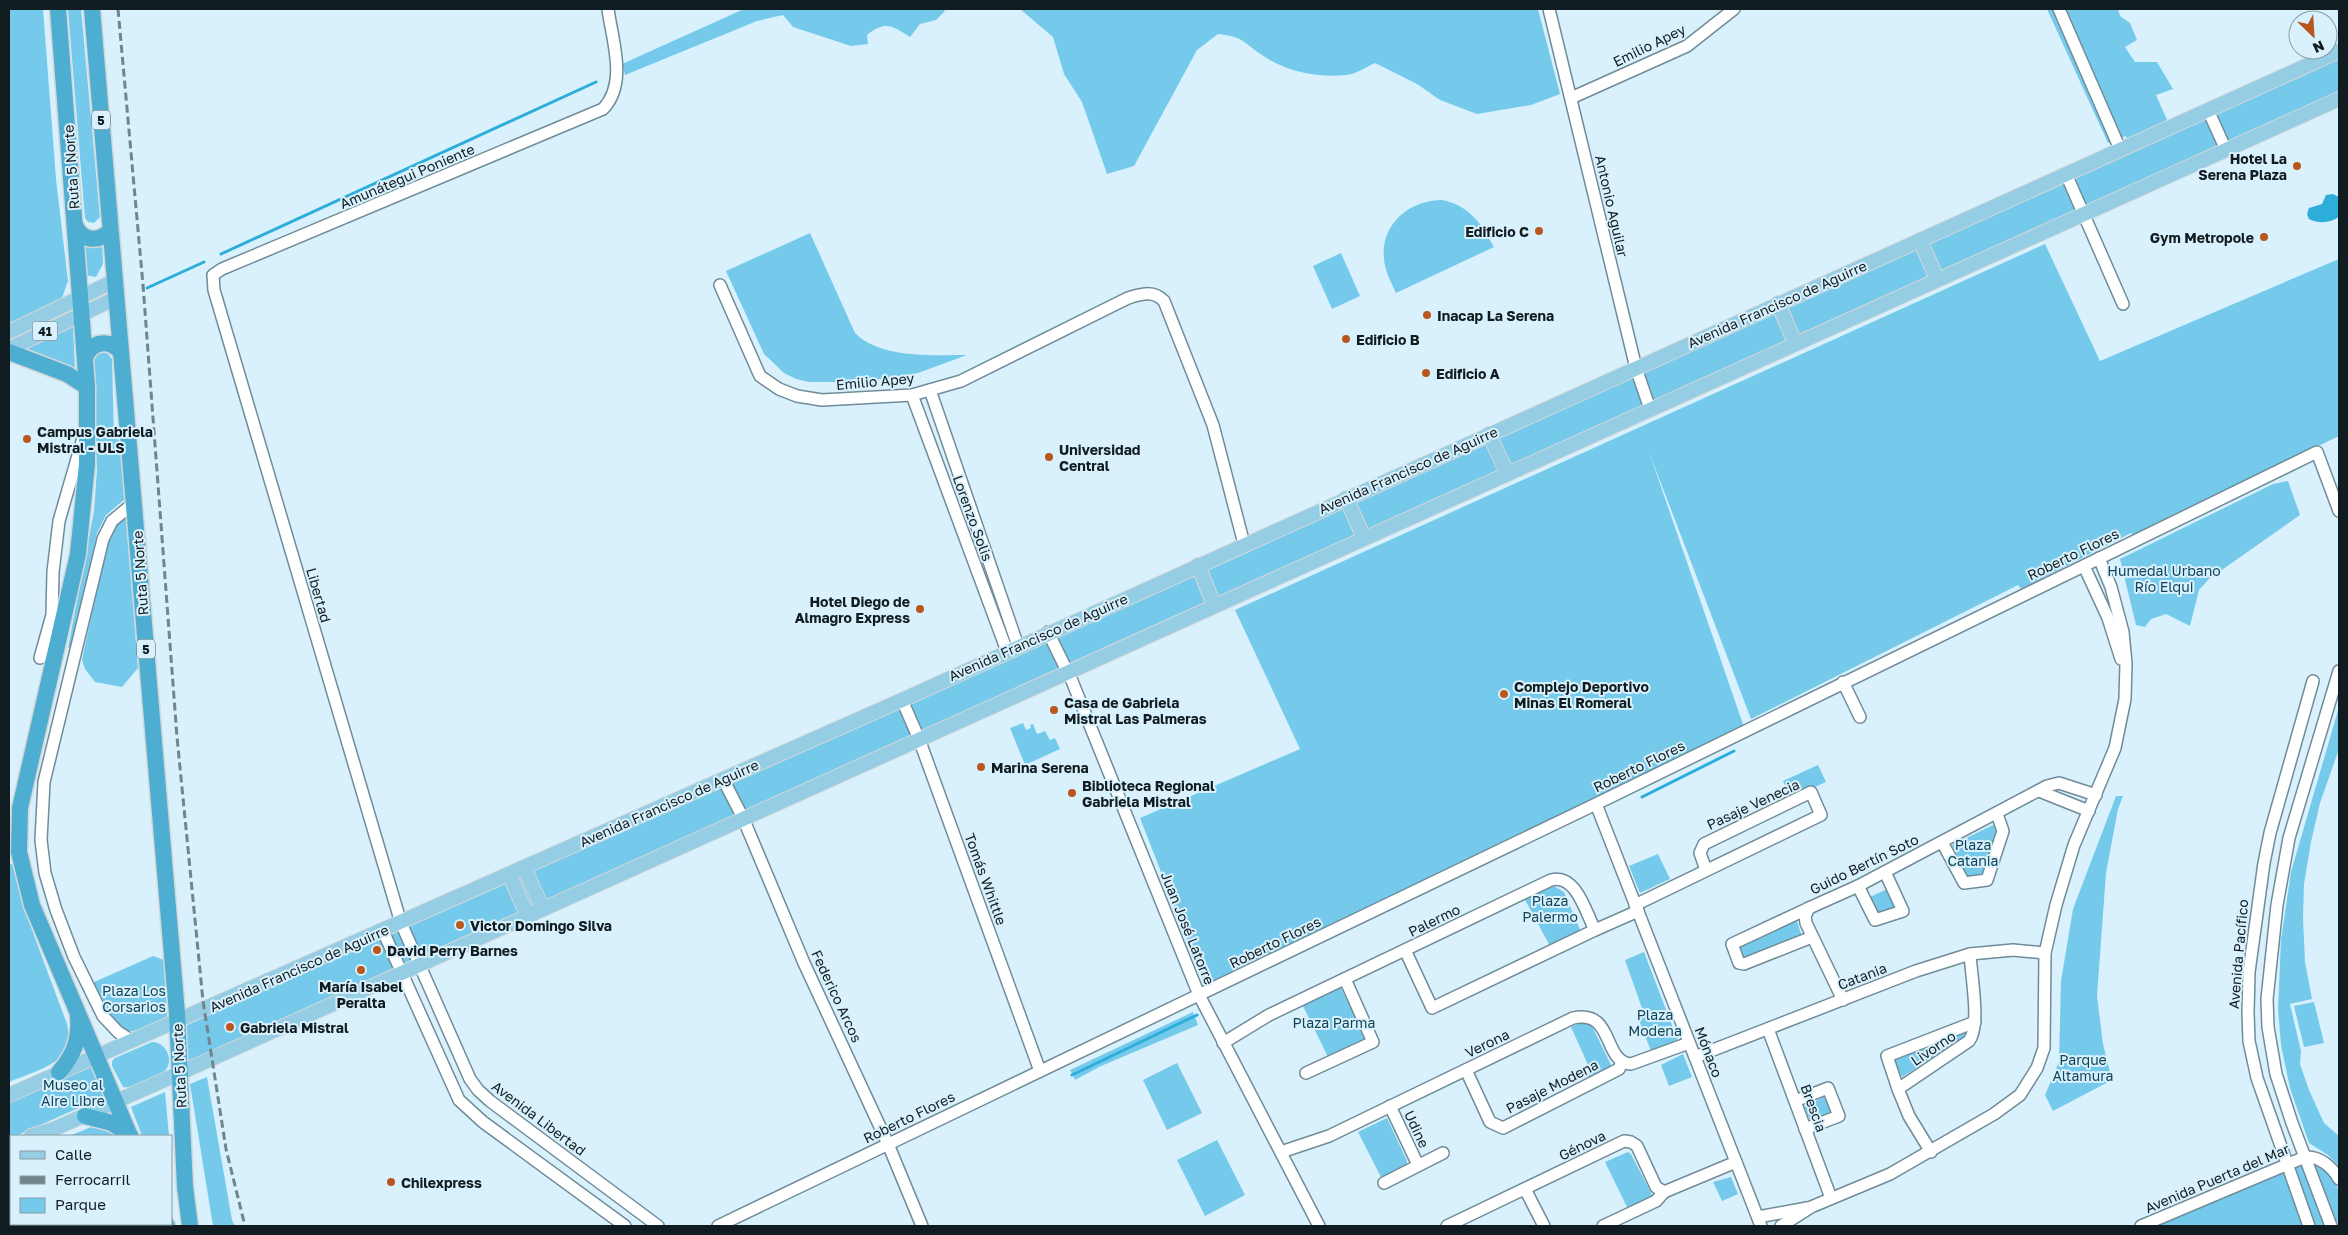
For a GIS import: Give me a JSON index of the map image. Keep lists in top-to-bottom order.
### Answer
{
  "streets": {
    "highway": ["5", "Ruta 5 Norte"],
    "main road": ["Avenida Francisco de Aguirre", "41"],
    "street": [
      "Emilio Apey",
      "Amunátegui Poniente",
      "Antonio Aguilar",
      "Lorenzo Solis",
      "Roberto Flores",
      "Libertad",
      "Pasaje Venecia",
      "Guido Bertín Soto",
      "Tomás Whittle",
      "Palermo",
      "Juan José Latorre",
      "Avenida Pacífico",
      "Catania",
      "Federico Arcos",
      "Verona",
      "Livorno",
      "Mónaco",
      "Pasaje Modena",
      "Brescia",
      "Avenida Libertad",
      "Udine",
      "Génova",
      "Avenida Puerta del Mar"
    ]
  },
  "crossings": [
    ["Emilio Apey", "Antonio Aguilar"],
    ["Emilio Apey", "Avenida Francisco de Aguirre"],
    ["Emilio Apey", "Lorenzo Solis"],
    ["Ruta 5 Norte", "Avenida Francisco de Aguirre"],
    ["Ruta 5 Norte", "41"],
    ["Amunátegui Poniente", "Libertad"],
    ["Antonio Aguilar", "Avenida Francisco de Aguirre"],
    ["Avenida Francisco de Aguirre", "Lorenzo Solis"],
    ["Avenida Francisco de Aguirre", "Libertad"],
    ["Avenida Francisco de Aguirre", "Tomás Whittle"],
    ["Avenida Francisco de Aguirre", "Juan José Latorre"],
    ["Avenida Francisco de Aguirre", "Federico Arcos"],
    ["Avenida Francisco de Aguirre", "Avenida Libertad"],
    ["Roberto Flores", "Tomás Whittle"],
    ["Roberto Flores", "Juan José Latorre"],
    ["Roberto Flores", "Federico Arcos"],
    ["Roberto Flores", "Mónaco"],
    ["Libertad", "Avenida Libertad"],
    ["Pasaje Venecia", "Mónaco"],
    ["Guido Bertín Soto", "Catania"],
    ["Palermo", "Juan José Latorre"],
    ["Juan José Latorre", "Verona"],
    ["Avenida Pacífico", "Avenida Puerta del Mar"],
    ["Catania", "Livorno"],
    ["Catania", "Mónaco"],
    ["Catania", "Brescia"],
    ["Verona", "Pasaje Modena"],
    ["Verona", "Udine"]
  ],
  "parks": [
    "Humedal Urbano Río Elqui",
    "Plaza Catania",
    "Plaza Palermo",
    "Plaza Los Corsarios",
    "Plaza Modena",
    "Plaza Parma",
    "Parque Altamura",
    "Museo al Aire Libre"
  ],
  "places": [
    "Hotel La Serena Plaza",
    "Edificio C",
    "Gym Metropole",
    "Inacap La Serena",
    "Edificio B",
    "Edificio A",
    "Campus Gabriela Mistral - ULS",
    "Universidad Central",
    "Hotel Diego de Almagro Express",
    "Complejo Deportivo Minas El Romeral",
    "Casa de Gabriela Mistral Las Palmeras",
    "Marina Serena",
    "Biblioteca Regional Gabriela Mistral",
    "Victor Domingo Silva",
    "David Perry Barnes",
    "María Isabel Peralta",
    "Gabriela Mistral",
    "Chilexpress"
  ],
  "legend": ["Calle", "Ferrocarril", "Parque"],
  "north": "bottom right"
}
